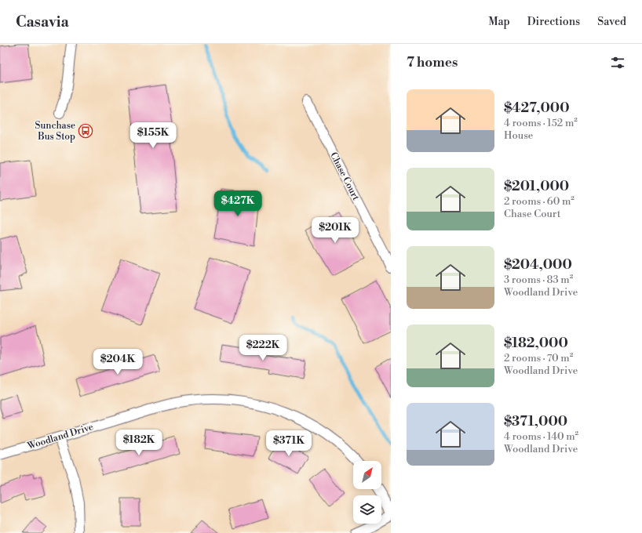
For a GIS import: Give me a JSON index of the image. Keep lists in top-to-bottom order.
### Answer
{
  "streets": {
    "street": ["Chase Court", "Woodland Drive"]
  },
  "places": {
    "bus stop": ["Sunchase Bus Stop"]
  },
  "north": "top right",
  "page": {
    "header": "Casavia",
    "nav": ["Map", "Directions", "Saved"],
    "heading": "7 homes",
    "list": [
      {
        "name": "$427,000",
        "note": "4 rooms · 152 m² · House"
      },
      {
        "name": "$201,000",
        "note": "2 rooms · 60 m² · Chase Court"
      },
      {
        "name": "$204,000",
        "note": "3 rooms · 83 m² · Woodland Drive"
      },
      {
        "name": "$182,000",
        "note": "2 rooms · 70 m² · Woodland Drive"
      },
      {
        "name": "$371,000",
        "note": "4 rooms · 140 m² · Woodland Drive"
      }
    ],
    "price": [
      "$155K",
      "$427K",
      "$201K",
      "$222K",
      "$204K",
      "$182K",
      "$371K"
    ]
  }
}
